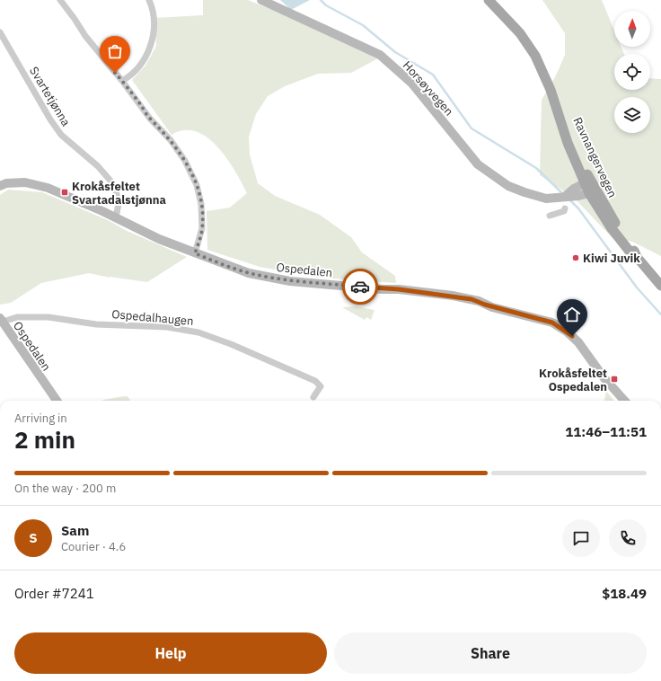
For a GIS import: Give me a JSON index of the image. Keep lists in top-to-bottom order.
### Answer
{
  "streets": {
    "main road": ["Ravnangervegen"],
    "street": [
      "Horsøyvegen",
      "Svartetjønna",
      "Ospedalen",
      "Ospedalhaugen"
    ]
  },
  "crossings": [
    ["Horsøyvegen", "Ravnangervegen"],
    ["Svartetjønna", "Ospedalen"],
    ["Ospedalen", "Ospedalhaugen"]
  ],
  "places": {
    "transit": ["Krokåsfeltet Svartadalstjønna", "Krokåsfeltet Ospedalen"],
    "other": ["Kiwi Juvik"]
  },
  "north": "top",
  "page": {
    "heading": ["2 min", "Arriving in", "11:46–11:51"],
    "panel": [
      "Sam",
      "Courier · 4.6",
      "Order #7241",
      "$18.49"
    ],
    "bar": "On the way · 200 m",
    "round": "S",
    "buttons": ["Help", "Share"]
  }
}
